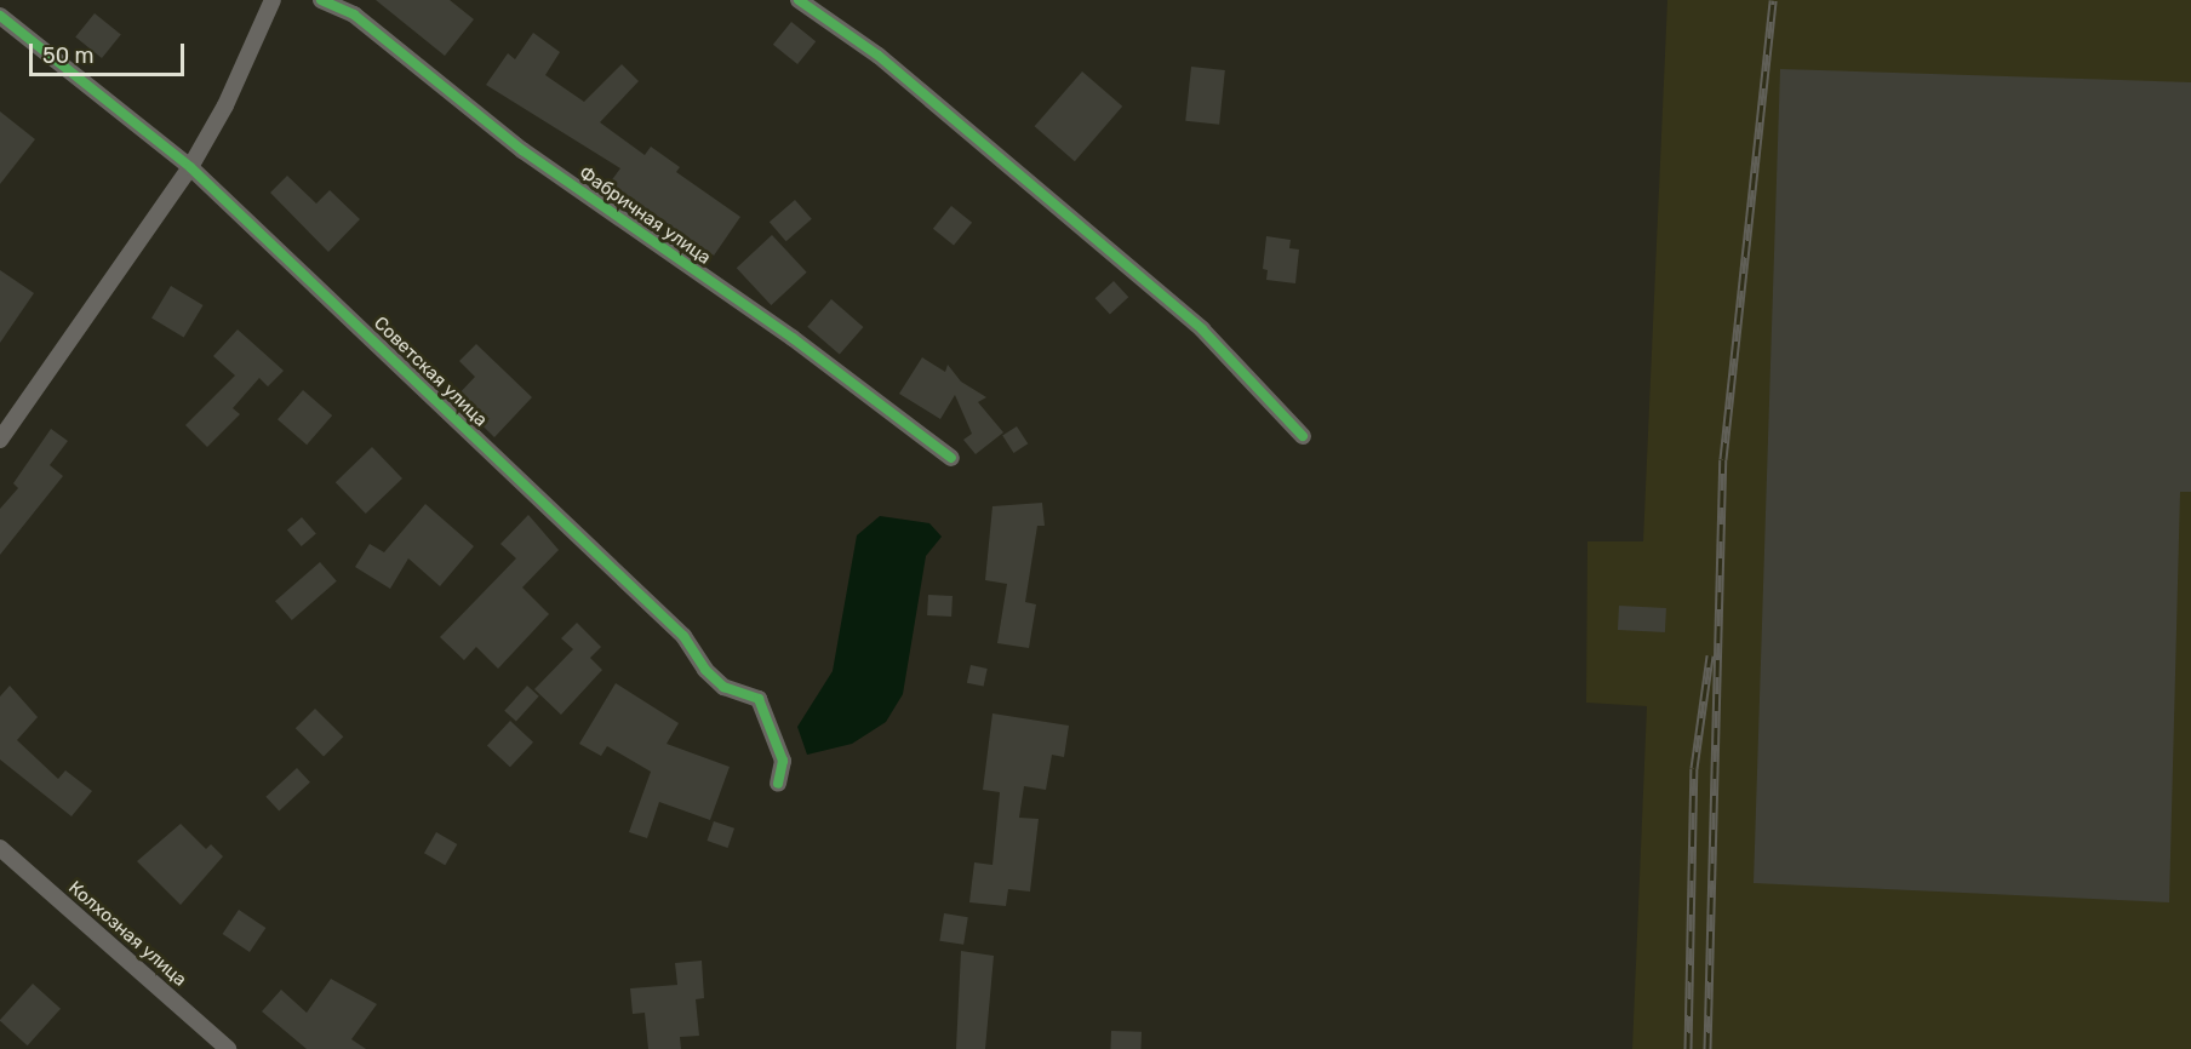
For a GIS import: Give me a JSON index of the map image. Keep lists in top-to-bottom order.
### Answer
{
  "streets": {
    "street": ["Фабричная улица", "Советская улица", "Колхозная улица"]
  },
  "scale_bar": "50 m"
}
